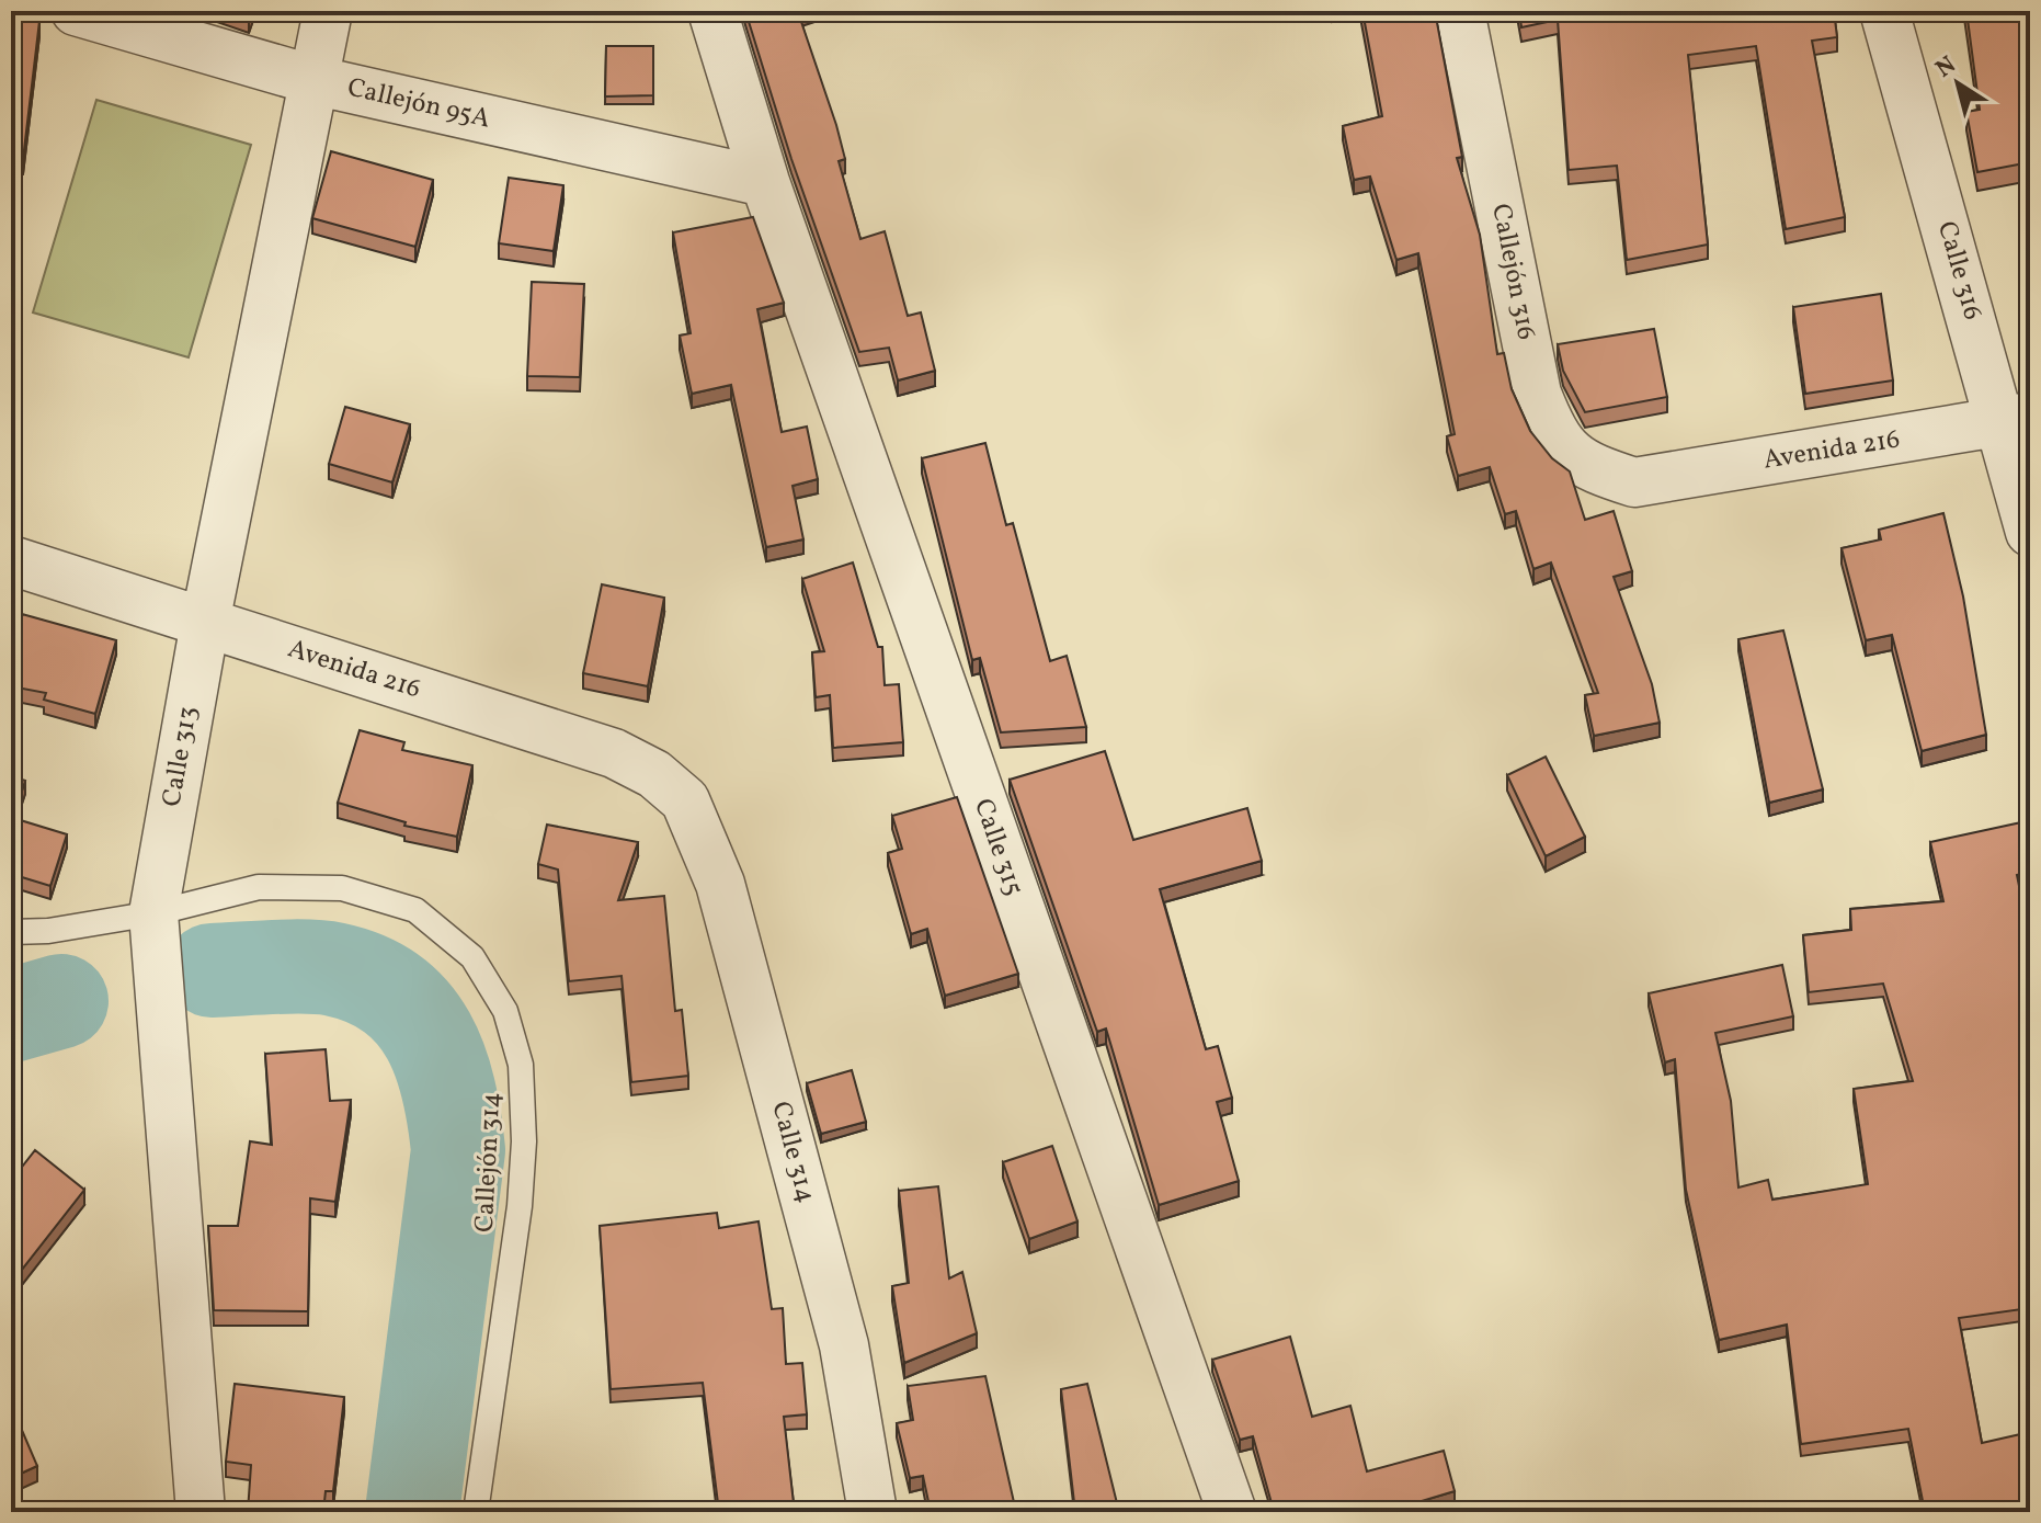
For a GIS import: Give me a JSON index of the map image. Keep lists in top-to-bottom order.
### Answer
{
  "streets": {
    "street": [
      "Callejón 95A",
      "Calle 316",
      "Callejón 316",
      "Avenida 216",
      "Calle 313",
      "Calle 315",
      "Calle 314"
    ],
    "lane": ["Callejón 314"]
  },
  "crossings": [
    ["Callejón 95A", "Calle 313"],
    ["Callejón 95A", "Calle 315"],
    ["Calle 316", "Avenida 216"],
    ["Callejón 316", "Avenida 216"],
    ["Avenida 216", "Calle 313"],
    ["Avenida 216", "Calle 314"],
    ["Calle 313", "Callejón 314"]
  ],
  "north": "top left"
}
